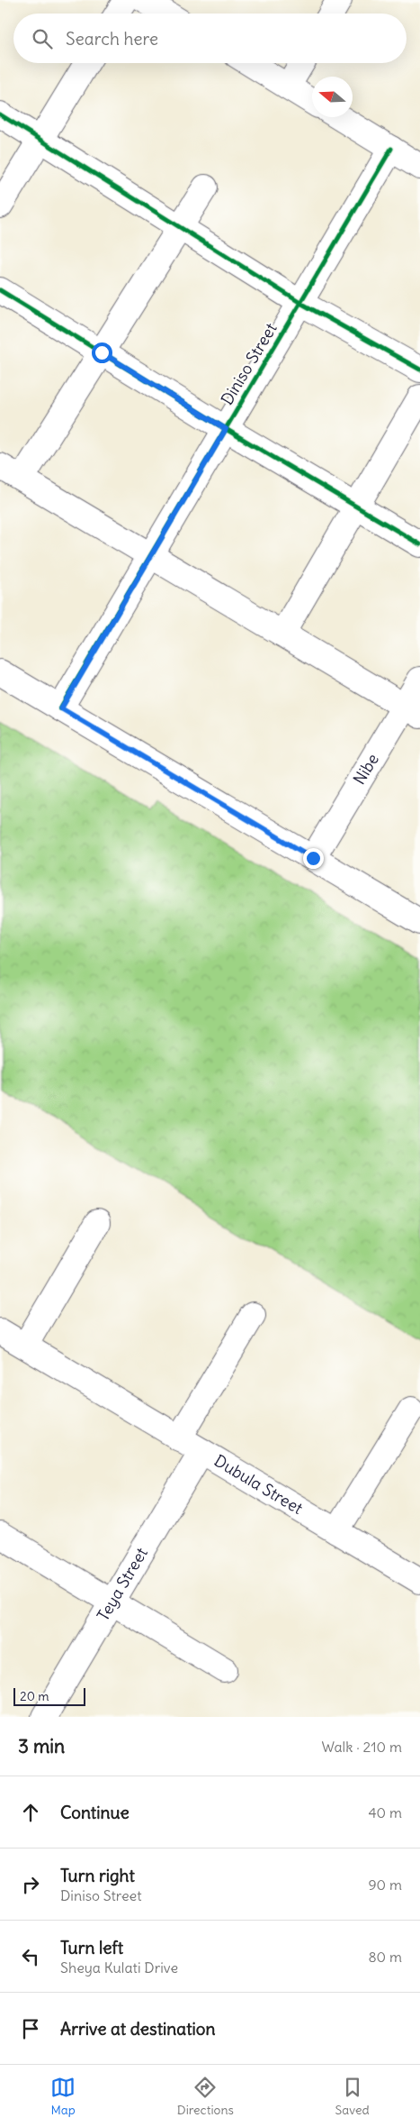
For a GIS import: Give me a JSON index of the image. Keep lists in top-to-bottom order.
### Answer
{
  "streets": {
    "street": [
      "Diniso Street",
      "Nibe",
      "Dubula Street",
      "Teya Street"
    ]
  },
  "crossings": [
    ["Dubula Street", "Teya Street"]
  ],
  "scale_bar": "20 m",
  "north": "left",
  "page": {
    "search": "Search here",
    "scale": "20 m",
    "heading": ["3 min", "Walk · 210 m"],
    "list": [
      ["Continue", "40 m"],
      ["Turn right", "Diniso Street", "90 m"],
      ["Turn left", "Sheya Kulati Drive", "80 m"],
      "Arrive at destination"
    ],
    "nav": ["Map", "Directions", "Saved"]
  }
}
